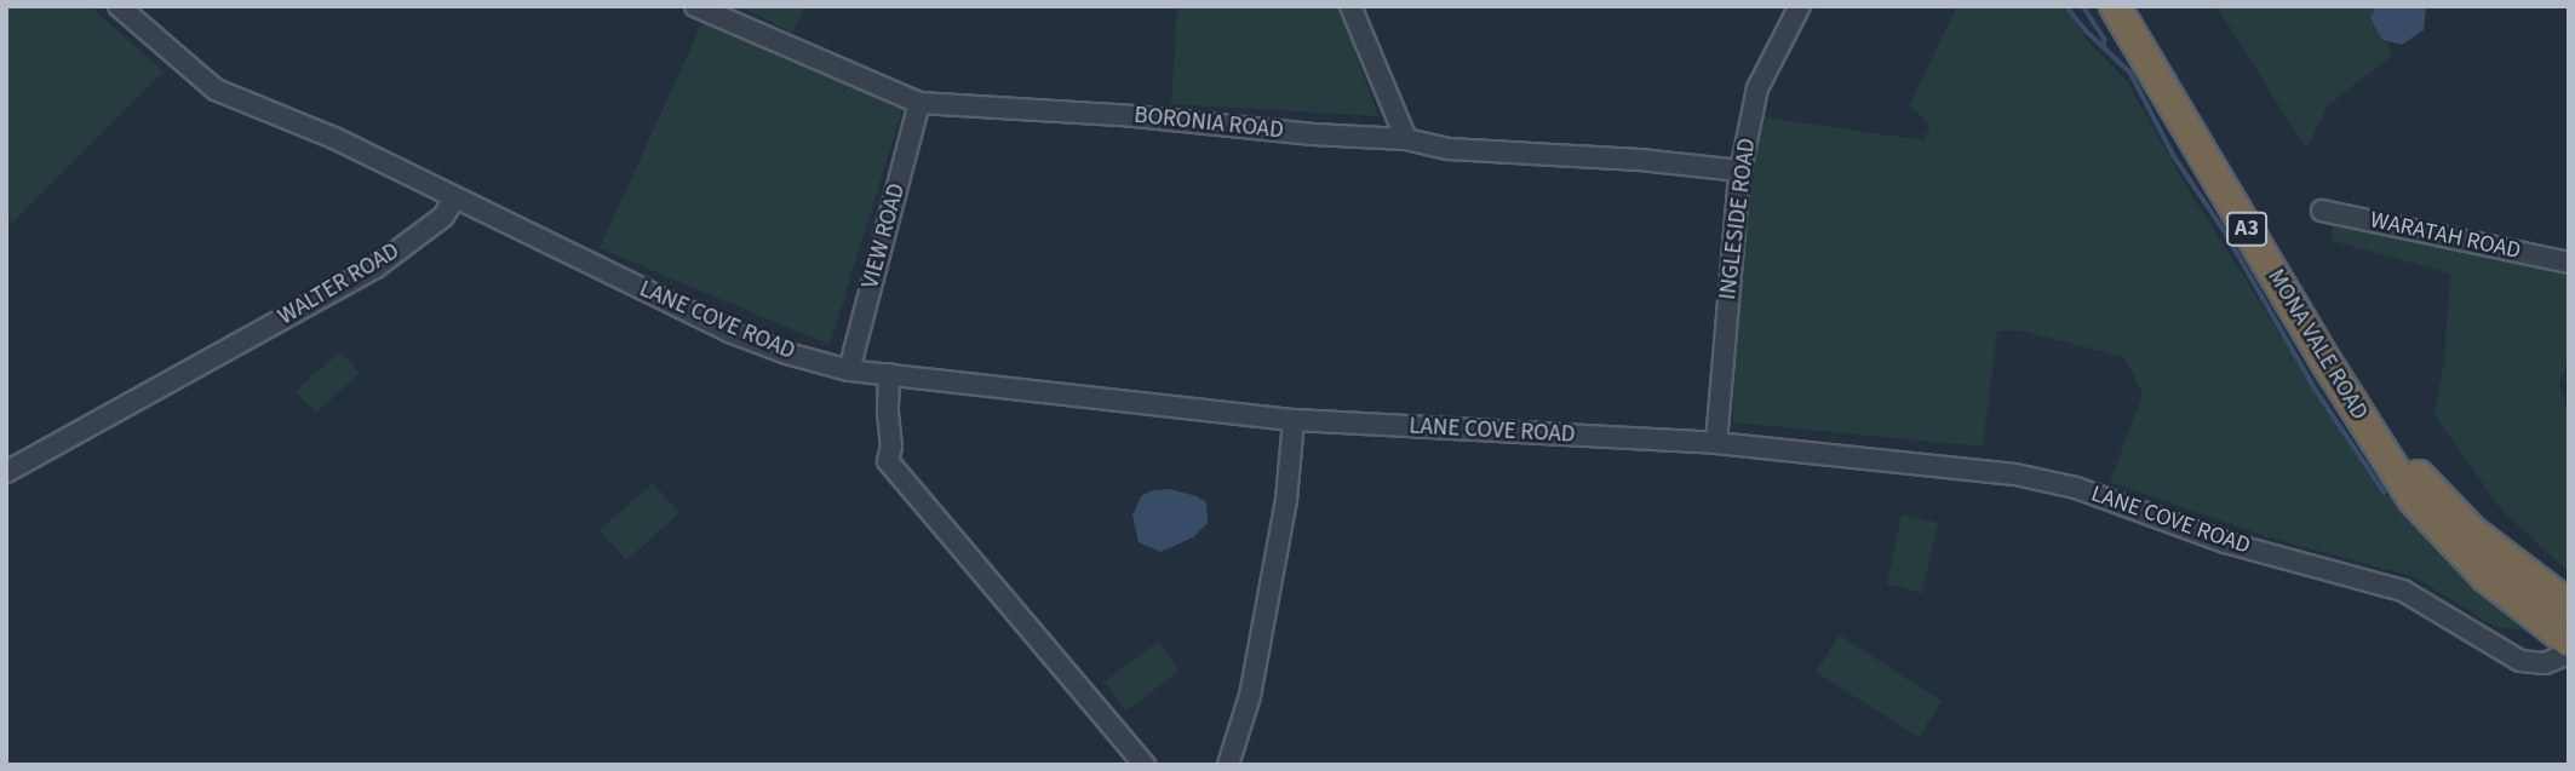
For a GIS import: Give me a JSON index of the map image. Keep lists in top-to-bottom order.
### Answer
{
  "streets": {
    "highway": ["A3", "MONA VALE ROAD"],
    "street": [
      "BORONIA ROAD",
      "INGLESIDE ROAD",
      "VIEW ROAD",
      "WARATAH ROAD",
      "WALTER ROAD",
      "LANE COVE ROAD"
    ]
  },
  "crossings": [
    ["BORONIA ROAD", "INGLESIDE ROAD"],
    ["BORONIA ROAD", "VIEW ROAD"],
    ["INGLESIDE ROAD", "LANE COVE ROAD"],
    ["VIEW ROAD", "LANE COVE ROAD"],
    ["WALTER ROAD", "LANE COVE ROAD"],
    ["LANE COVE ROAD", "MONA VALE ROAD"]
  ]
}
